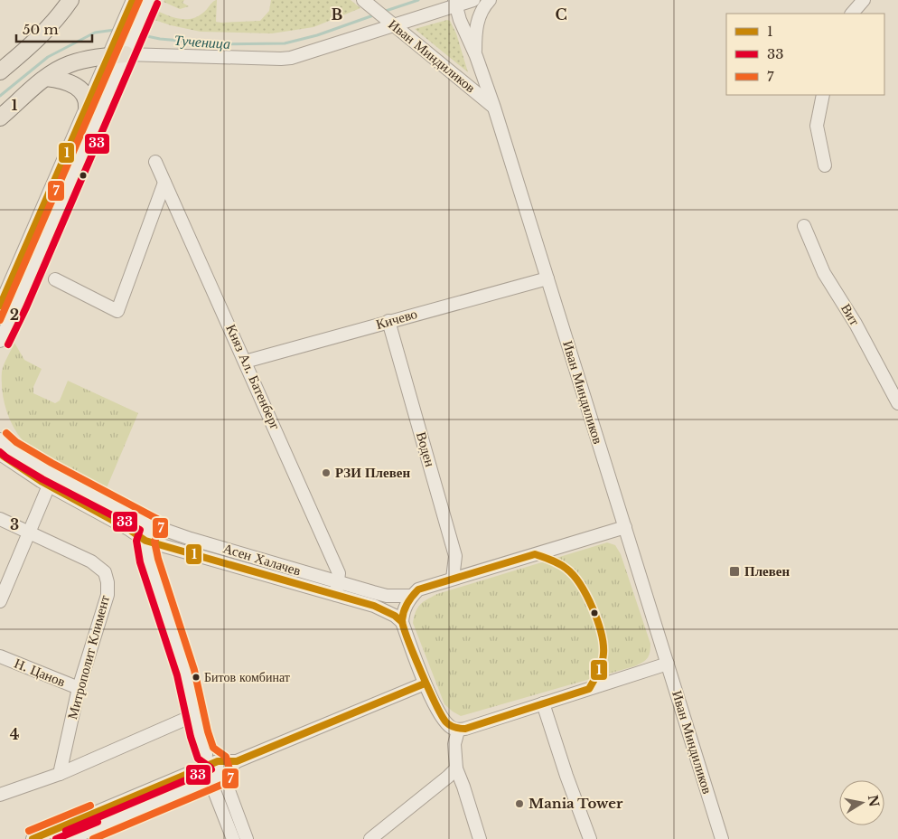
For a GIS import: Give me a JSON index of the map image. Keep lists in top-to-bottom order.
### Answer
{
  "streets": {
    "street": [
      "Иван Миндиликов",
      "Вит",
      "Кичево",
      "Княз Ал. Батенберг",
      "Воден",
      "Асен Халачев",
      "Митрополит Климент",
      "Н. Цанов"
    ]
  },
  "crossings": [
    ["Иван Миндиликов", "Кичево"],
    ["Кичево", "Княз Ал. Батенберг"],
    ["Кичево", "Воден"],
    ["Княз Ал. Батенберг", "Асен Халачев"],
    ["Митрополит Климент", "Н. Цанов"]
  ],
  "water": ["Тученица"],
  "places": {
    "other": ["РЗИ Плевен", "Битов комбинат", "Mania Tower"],
    "transit": ["Плевен"]
  },
  "lines": ["transit line 1", "transit line 7", "transit line 33"],
  "legend": ["1", "33", "7"],
  "scale_bar": "50 m",
  "north": "right",
  "grid": {
    "columns": ["B", "C"],
    "rows": [
      "1",
      "2",
      "3",
      "4"
    ]
  }
}
